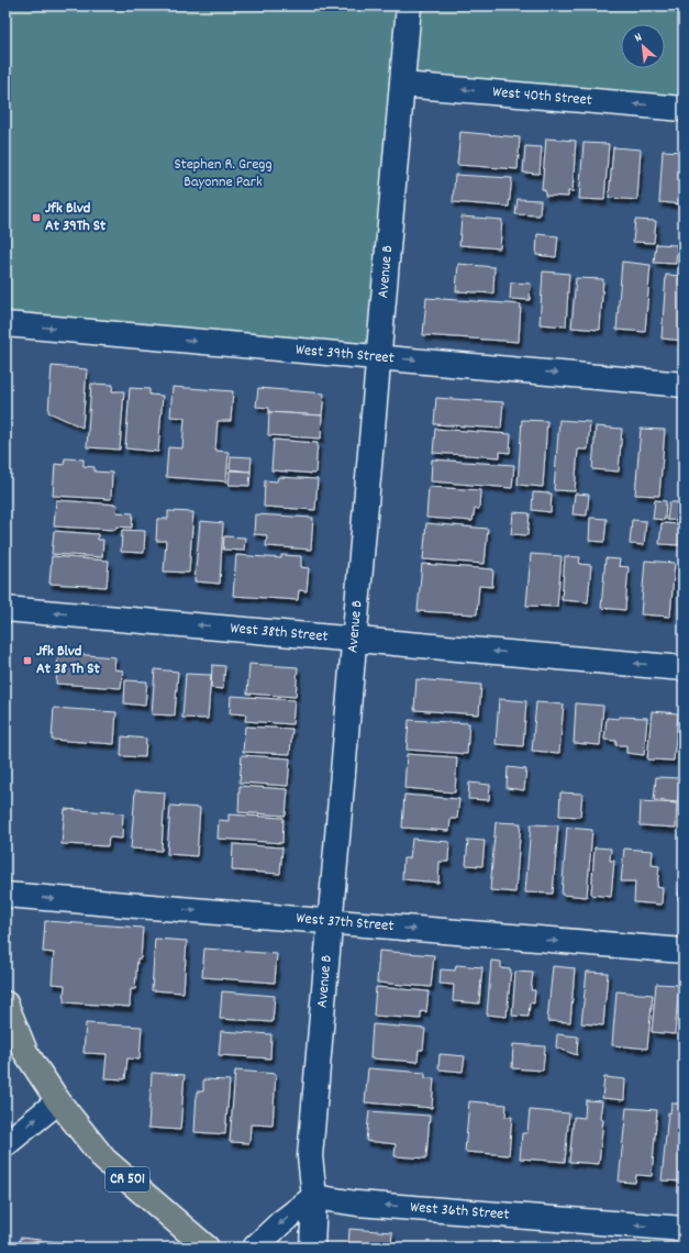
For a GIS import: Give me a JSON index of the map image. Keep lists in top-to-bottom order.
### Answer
{
  "streets": {
    "main road": ["CR 501"],
    "street": [
      "West 40th Street",
      "Avenue B",
      "West 39th Street",
      "West 38th Street",
      "West 37th Street",
      "West 36th Street"
    ]
  },
  "crossings": [
    ["West 40th Street", "Avenue B"],
    ["Avenue B", "West 39th Street"],
    ["Avenue B", "West 38th Street"],
    ["Avenue B", "West 37th Street"],
    ["Avenue B", "West 36th Street"]
  ],
  "one_way": [
    "West 40th Street",
    "West 39th Street",
    "West 38th Street",
    "West 37th Street",
    "West 36th Street"
  ],
  "parks": ["Stephen R. Gregg Bayonne Park"],
  "places": {
    "transit": ["Jfk Blvd At 39Th St", "Jfk Blvd At 38 Th St"]
  },
  "north": "top left"
}
